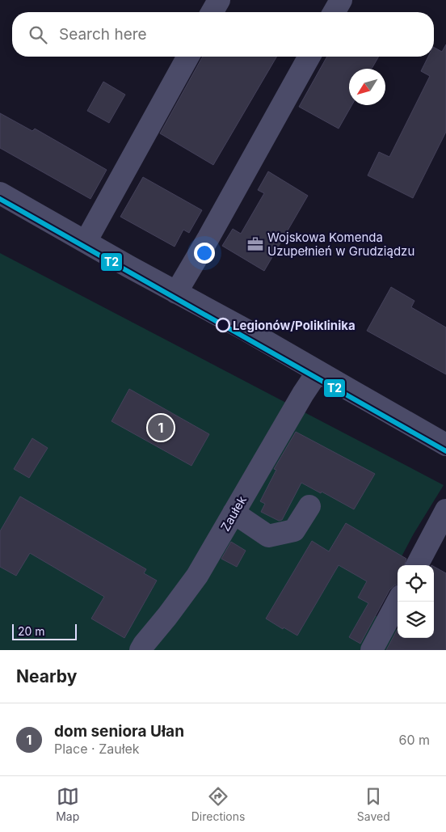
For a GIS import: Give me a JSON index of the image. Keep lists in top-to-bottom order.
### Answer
{
  "streets": {
    "street": ["Zaułek"]
  },
  "places": {
    "office": ["Wojskowa Komenda Uzupełnień w Grudziądzu"],
    "other": ["Legionów/Poliklinika"]
  },
  "lines": ["transit line T2"],
  "scale_bar": "20 m",
  "north": "bottom left",
  "page": {
    "search": "Search here",
    "pins": "1",
    "scale": "20 m",
    "heading": "Nearby",
    "list": [
      {
        "mark": "1",
        "name": "dom seniora Ułan",
        "note": "Place · Zaułek",
        "value": "60 m"
      }
    ],
    "nav": ["Map", "Directions", "Saved"]
  }
}
